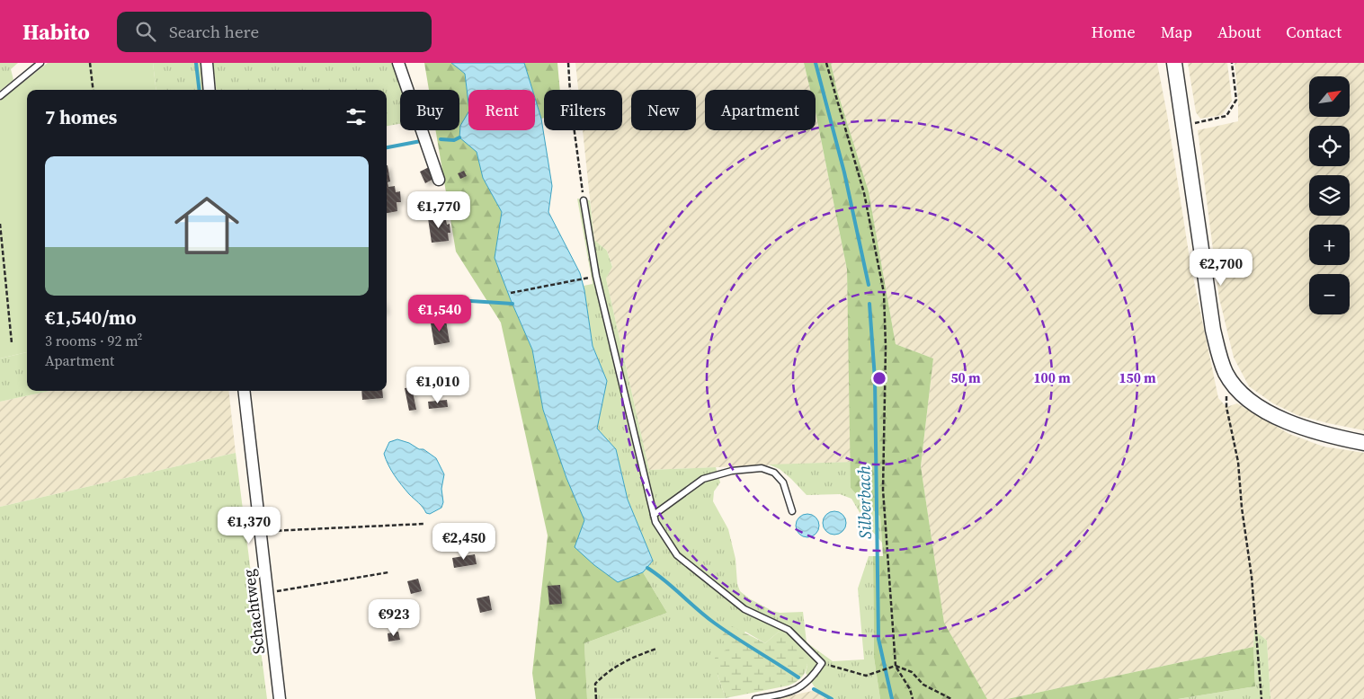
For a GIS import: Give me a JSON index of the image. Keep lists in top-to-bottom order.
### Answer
{
  "streets": {
    "street": ["Schachtweg"]
  },
  "water": ["Silberbach"],
  "north": "top right",
  "page": {
    "header": "Habito",
    "search": "Search here",
    "nav": [
      "Home",
      "Map",
      "About",
      "Contact"
    ],
    "map_buttons": ["+", "−"],
    "chip": [
      "Buy",
      "Rent",
      "Filters",
      "New",
      "Apartment"
    ],
    "heading": "7 homes",
    "list": [
      {
        "name": "€1,540/mo",
        "note": "3 rooms · 92 m² · Apartment"
      }
    ],
    "price": [
      "€1,770",
      "€2,700",
      "€1,540",
      "€1,010",
      "€1,370",
      "€2,450",
      "€923"
    ]
  },
  "rings": ["50 m", "100 m", "150 m"]
}
